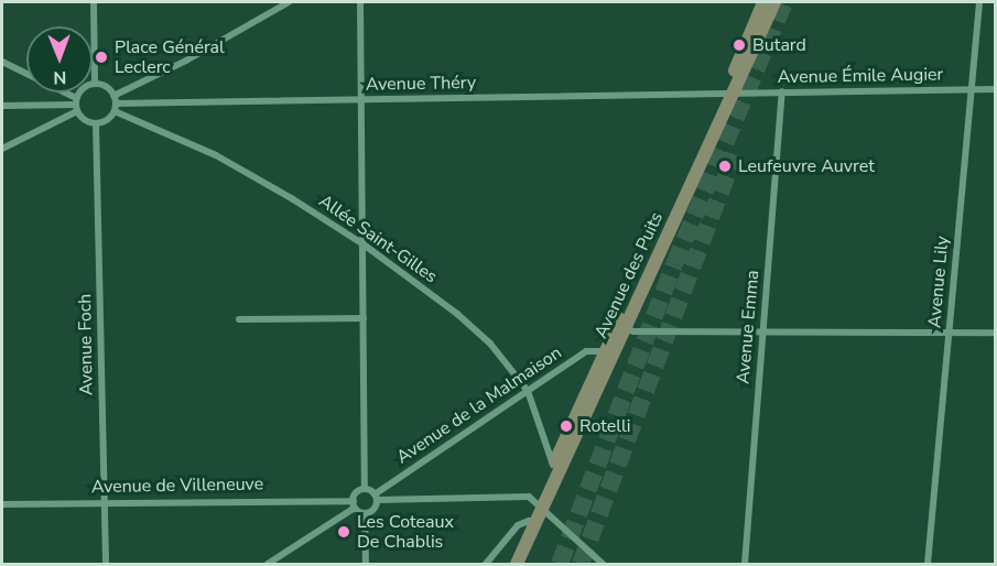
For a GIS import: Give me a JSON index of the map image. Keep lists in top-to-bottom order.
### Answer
{
  "streets": {
    "street": [
      "Avenue Émile Augier",
      "Avenue Théry",
      "Allée Saint-Gilles",
      "Avenue des Puits",
      "Avenue Lily",
      "Avenue Emma",
      "Avenue Foch",
      "Avenue de la Malmaison",
      "Avenue de Villeneuve"
    ]
  },
  "crossings": [
    ["Avenue Émile Augier", "Avenue Théry"],
    ["Avenue Émile Augier", "Avenue des Puits"],
    ["Avenue Émile Augier", "Avenue Lily"],
    ["Avenue Émile Augier", "Avenue Emma"],
    ["Avenue Théry", "Allée Saint-Gilles"],
    ["Avenue Théry", "Avenue des Puits"],
    ["Avenue Théry", "Avenue Foch"],
    ["Allée Saint-Gilles", "Avenue des Puits"],
    ["Allée Saint-Gilles", "Avenue Foch"],
    ["Allée Saint-Gilles", "Avenue de la Malmaison"],
    ["Avenue des Puits", "Avenue de la Malmaison"],
    ["Avenue Foch", "Avenue de Villeneuve"]
  ],
  "places": [
    "Butard",
    "Place Général Leclerc",
    "Leufeuvre Auvret",
    "Rotelli",
    "Les Coteaux De Chablis"
  ],
  "north": "bottom"
}
